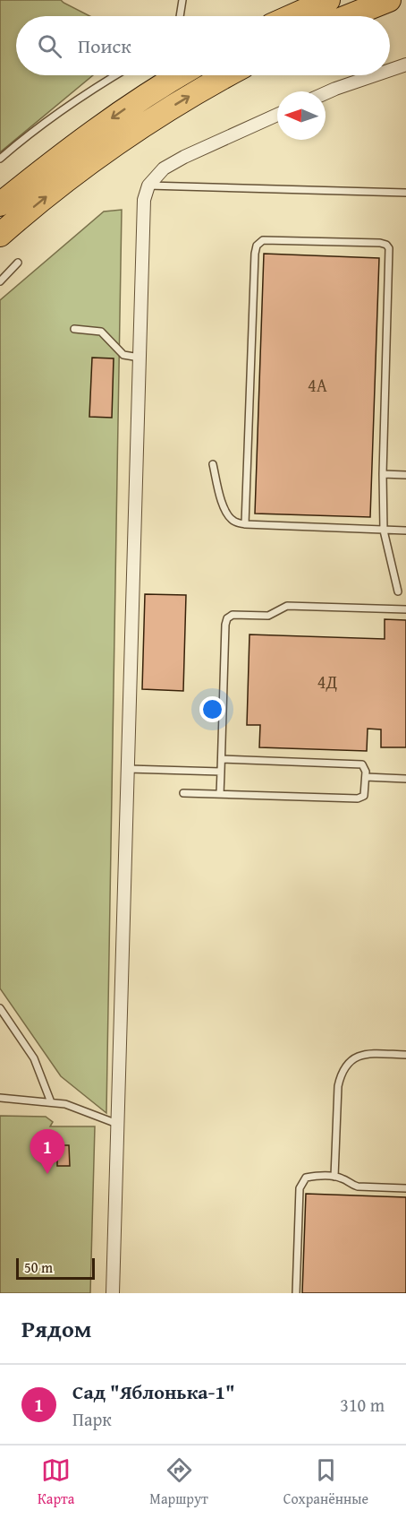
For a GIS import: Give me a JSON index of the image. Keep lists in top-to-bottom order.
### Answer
{
  "house_numbers": ["4А", "4Д"],
  "scale_bar": "50 m",
  "north": "left",
  "page": {
    "search": "Поиск",
    "pins": "1",
    "scale": "50 m",
    "heading": "Рядом",
    "list": [
      {
        "mark": "1",
        "name": "Сад \"Яблонька-1\"",
        "note": "Парк",
        "value": "310 m"
      }
    ],
    "nav": ["Карта", "Маршрут", "Сохранённые"]
  }
}
